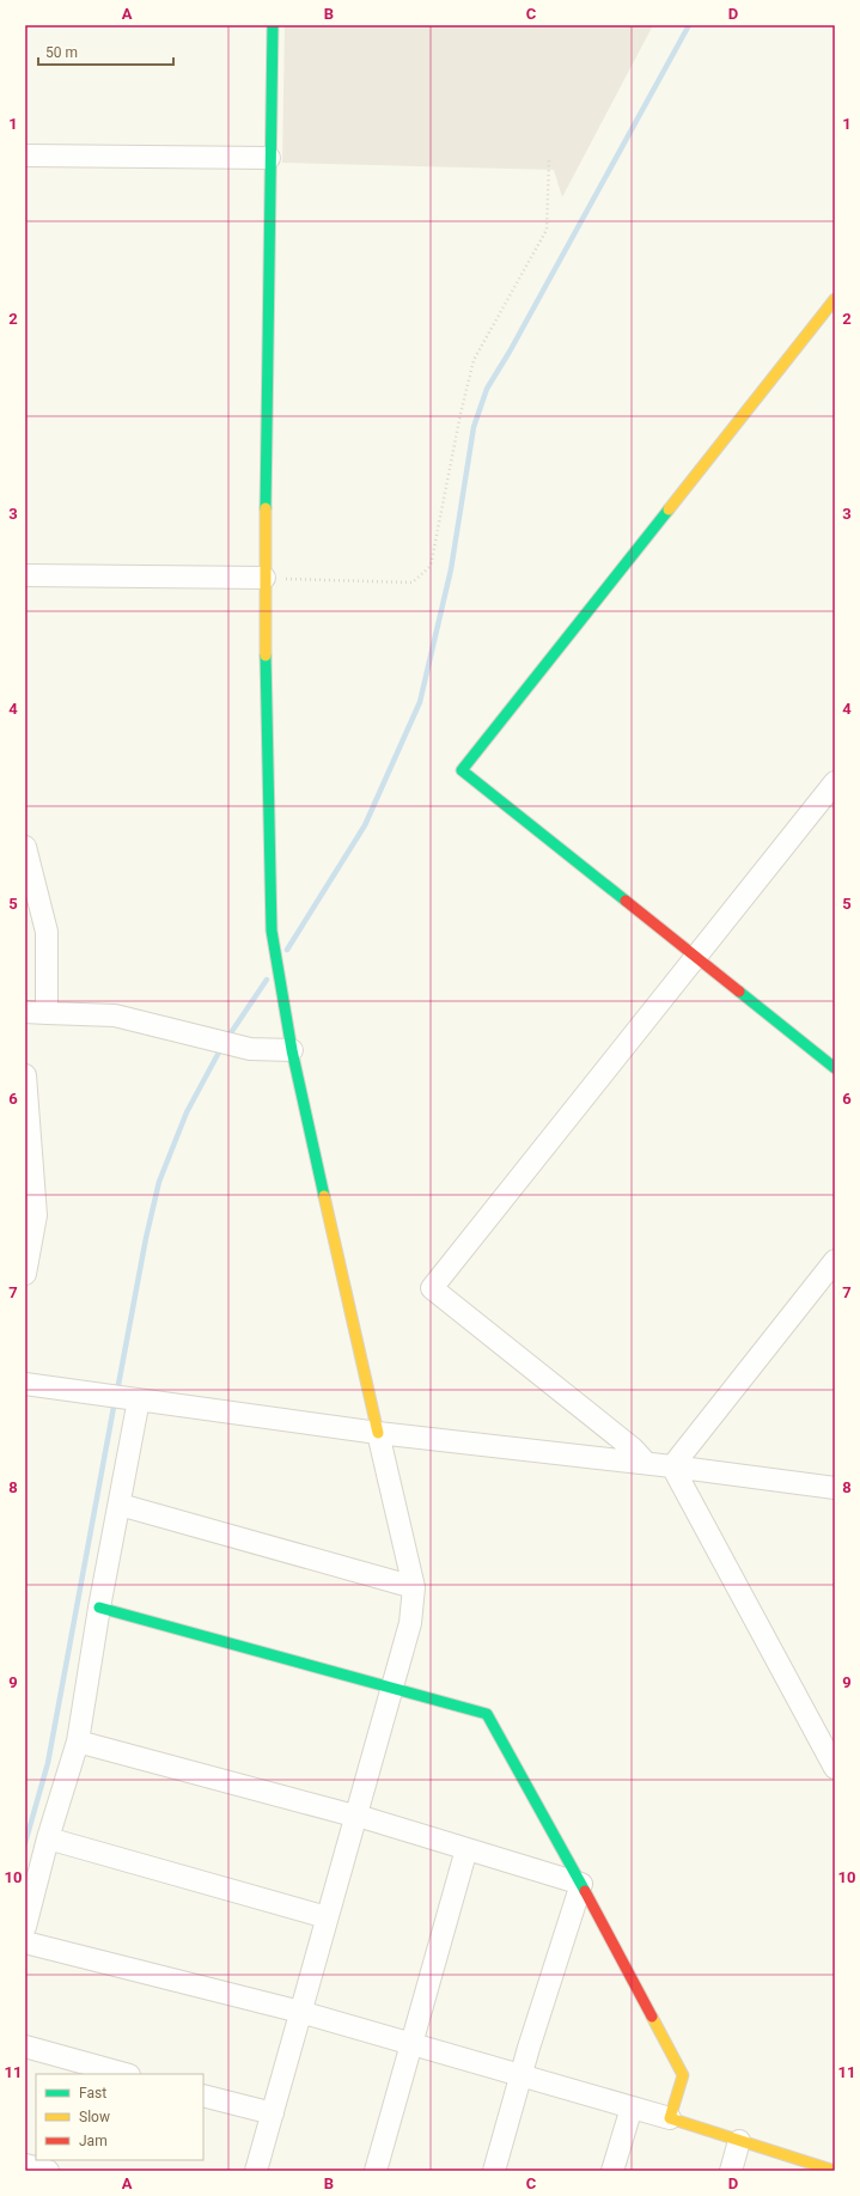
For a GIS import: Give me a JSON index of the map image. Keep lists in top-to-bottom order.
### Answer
{
  "legend": ["Fast", "Slow", "Jam"],
  "scale_bar": "50 m",
  "grid": {
    "columns": [
      "A",
      "B",
      "C",
      "D"
    ],
    "rows": [
      "1",
      "2",
      "3",
      "4",
      "5",
      "6",
      "7",
      "8",
      "9",
      "10",
      "11"
    ]
  }
}
